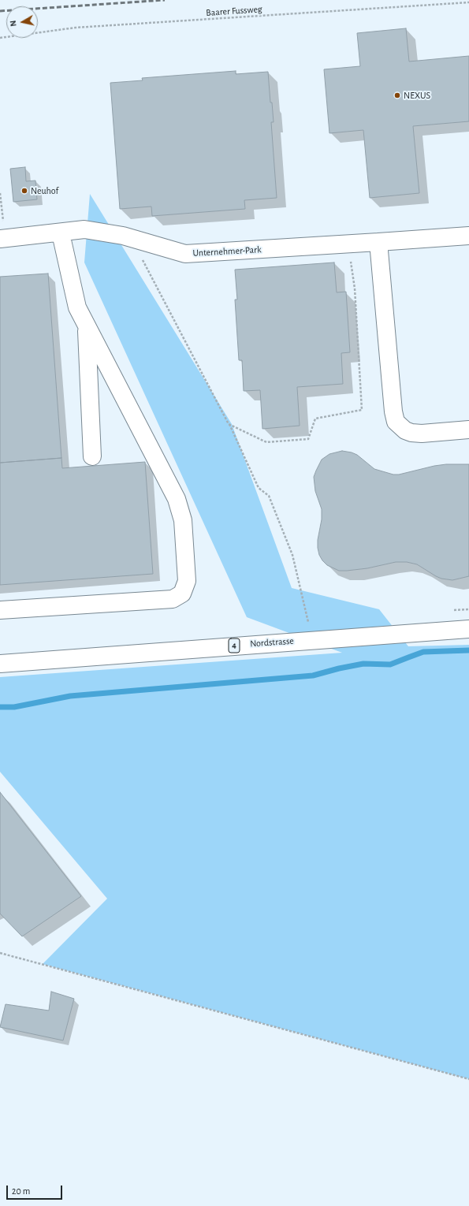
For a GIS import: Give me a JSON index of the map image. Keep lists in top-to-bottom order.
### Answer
{
  "streets": {
    "main road": ["Unternehmer-Park", "Nordstrasse", "4"],
    "path": ["Baarer Fussweg"]
  },
  "places": ["NEXUS", "Neuhof"],
  "scale_bar": "20 m",
  "north": "left"
}
